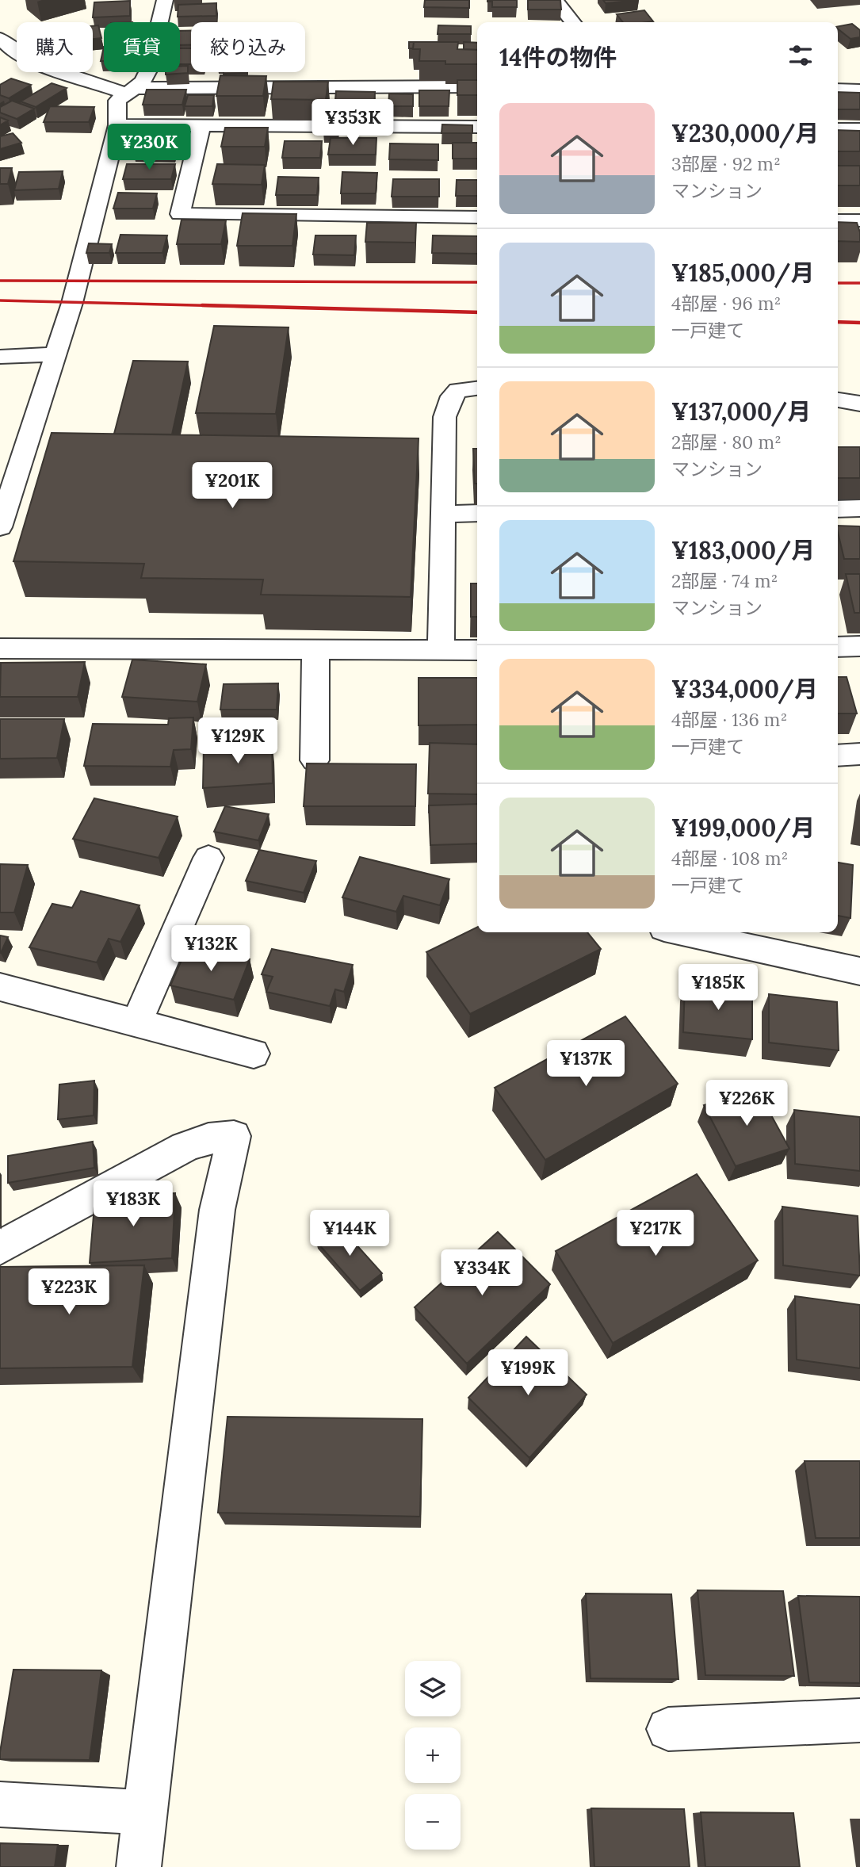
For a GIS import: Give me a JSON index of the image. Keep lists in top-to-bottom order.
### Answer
{
  "page": {
    "chip": ["購入", "賃貸", "絞り込み"],
    "heading": "14件の物件",
    "list": [
      {
        "name": "¥230,000/月",
        "note": "3部屋 · 92 m² · マンション"
      },
      {
        "name": "¥185,000/月",
        "note": "4部屋 · 96 m² · 一戸建て"
      },
      {
        "name": "¥137,000/月",
        "note": "2部屋 · 80 m² · マンション"
      },
      {
        "name": "¥183,000/月",
        "note": "2部屋 · 74 m² · マンション"
      },
      {
        "name": "¥334,000/月",
        "note": "4部屋 · 136 m² · 一戸建て"
      },
      {
        "name": "¥199,000/月",
        "note": "4部屋 · 108 m² · 一戸建て"
      }
    ],
    "price": [
      "¥353K",
      "¥230K",
      "¥201K",
      "¥129K",
      "¥132K",
      "¥185K",
      "¥137K",
      "¥226K",
      "¥183K",
      "¥144K",
      "¥217K",
      "¥334K",
      "¥223K",
      "¥199K"
    ],
    "map_buttons": ["+", "−"]
  }
}
